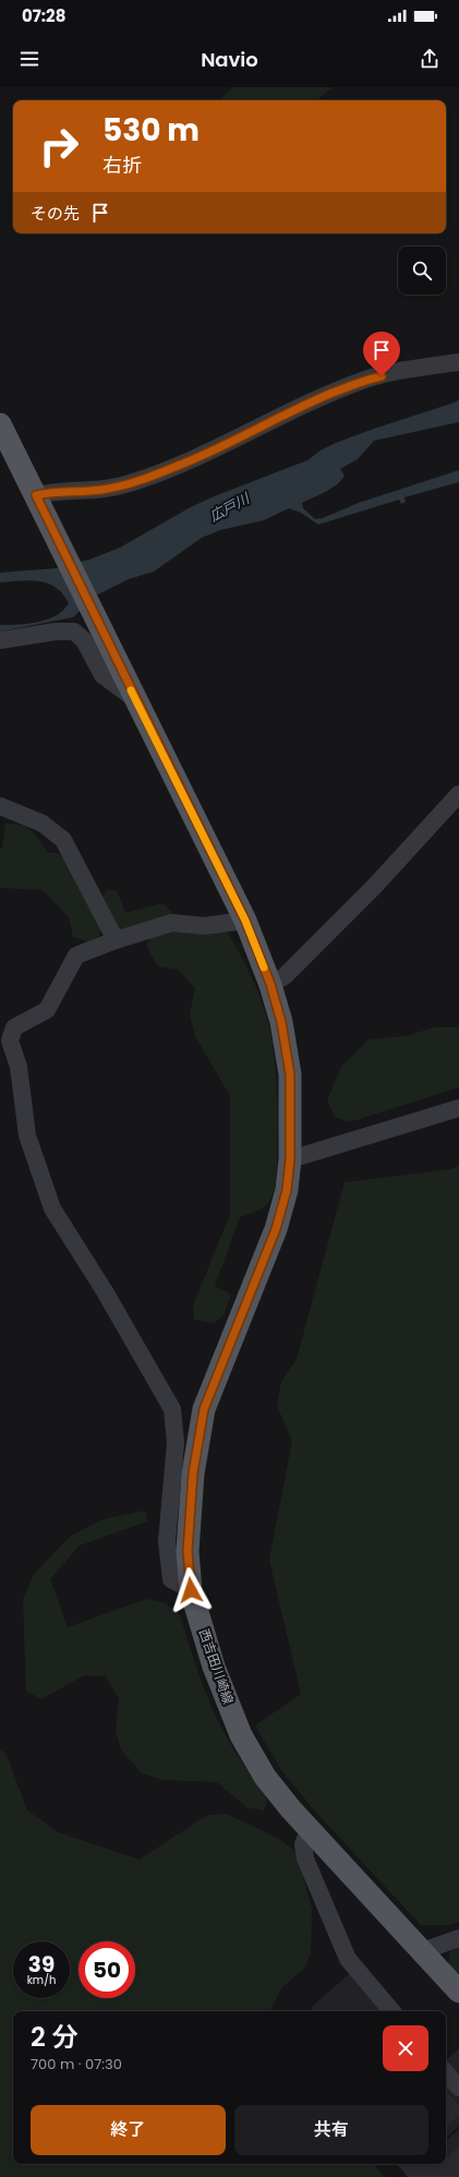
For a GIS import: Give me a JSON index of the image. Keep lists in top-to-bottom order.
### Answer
{
  "streets": {
    "main road": ["西吉田川崎線"]
  },
  "water": ["広戸川"],
  "page": {
    "status": "07:28",
    "header": "Navio",
    "turn": ["530 m", "右折"],
    "then": "その先",
    "speed": "39 km/h",
    "limit": "50",
    "heading": ["2 分", "700 m · 07:30"],
    "buttons": ["終了", "共有"]
  }
}
